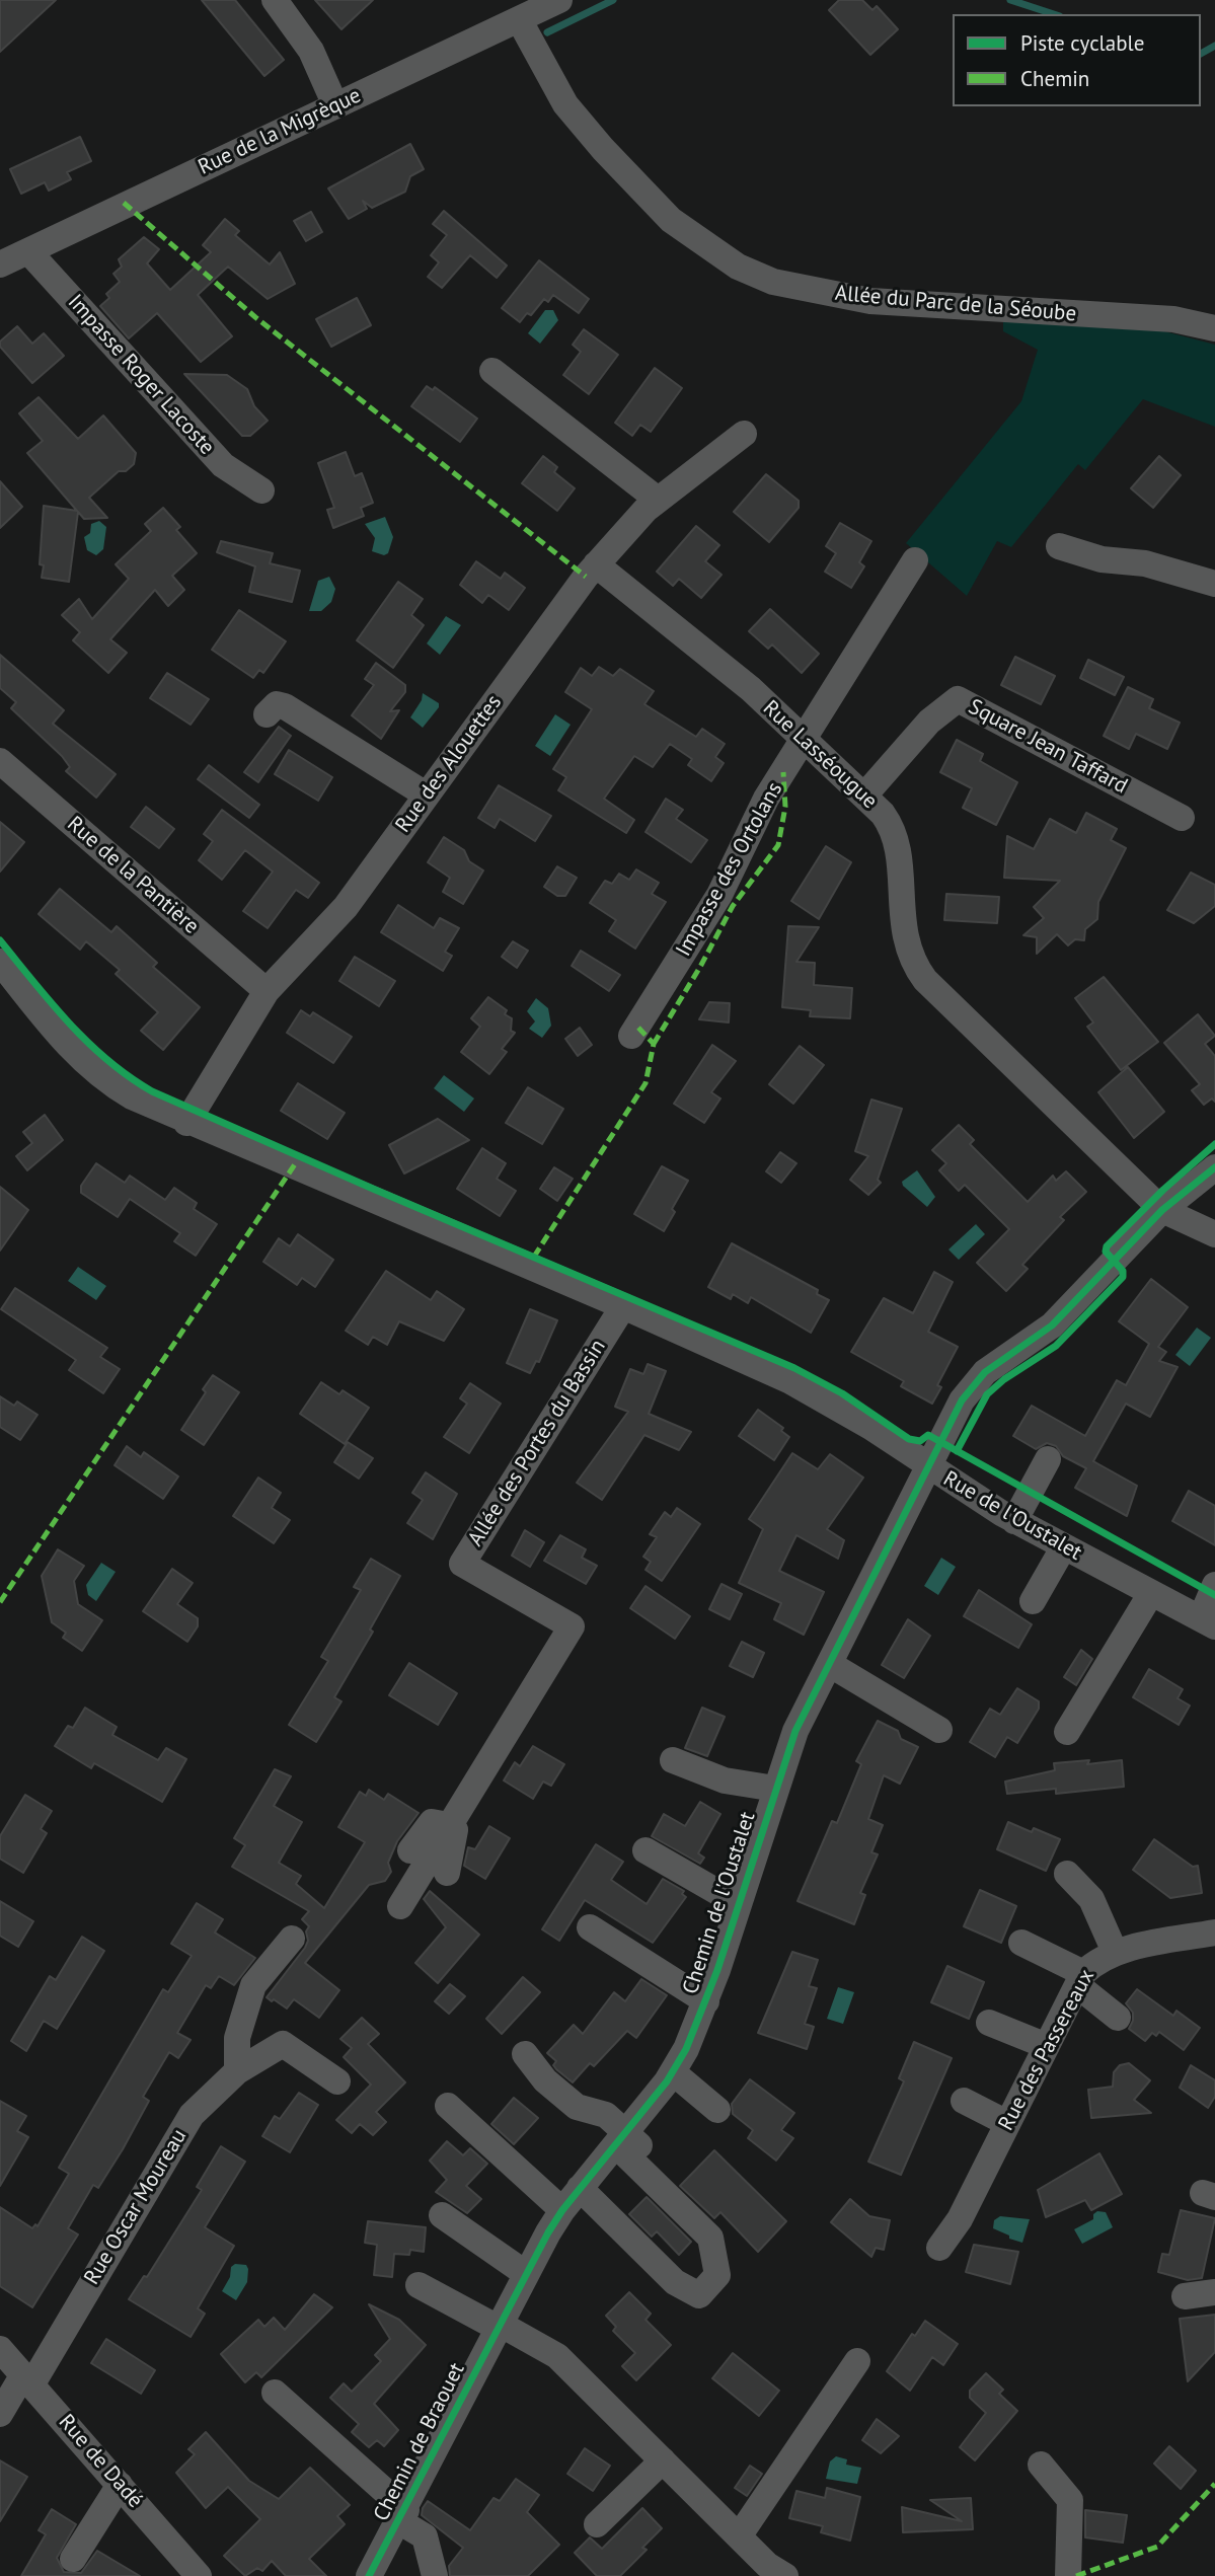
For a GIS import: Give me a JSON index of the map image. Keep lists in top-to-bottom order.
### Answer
{
  "streets": {
    "street": [
      "Rue de la Migrèque",
      "Allée du Parc de la Séoube",
      "Impasse Roger Lacoste",
      "Square Jean Taffard",
      "Rue Lasséougue",
      "Rue des Alouettes",
      "Impasse des Ortolans",
      "Rue de la Pantière",
      "Allée des Portes du Bassin",
      "Rue de l'Oustalet",
      "Chemin de l'Oustalet",
      "Rue des Passereaux",
      "Rue Oscar Moureau",
      "Chemin de Braouet",
      "Rue de Dadé"
    ]
  },
  "crossings": [
    ["Rue de la Migrèque", "Allée du Parc de la Séoube"],
    ["Rue de la Migrèque", "Impasse Roger Lacoste"],
    ["Square Jean Taffard", "Rue Lasséougue"],
    ["Rue Lasséougue", "Rue des Alouettes"],
    ["Rue Lasséougue", "Impasse des Ortolans"],
    ["Rue Lasséougue", "Chemin de l'Oustalet"],
    ["Rue des Alouettes", "Rue de la Pantière"],
    ["Rue des Alouettes", "Rue de l'Oustalet"],
    ["Allée des Portes du Bassin", "Rue de l'Oustalet"],
    ["Rue de l'Oustalet", "Chemin de l'Oustalet"],
    ["Chemin de l'Oustalet", "Chemin de Braouet"],
    ["Rue Oscar Moureau", "Rue de Dadé"]
  ],
  "legend": ["Piste cyclable", "Chemin"]
}
